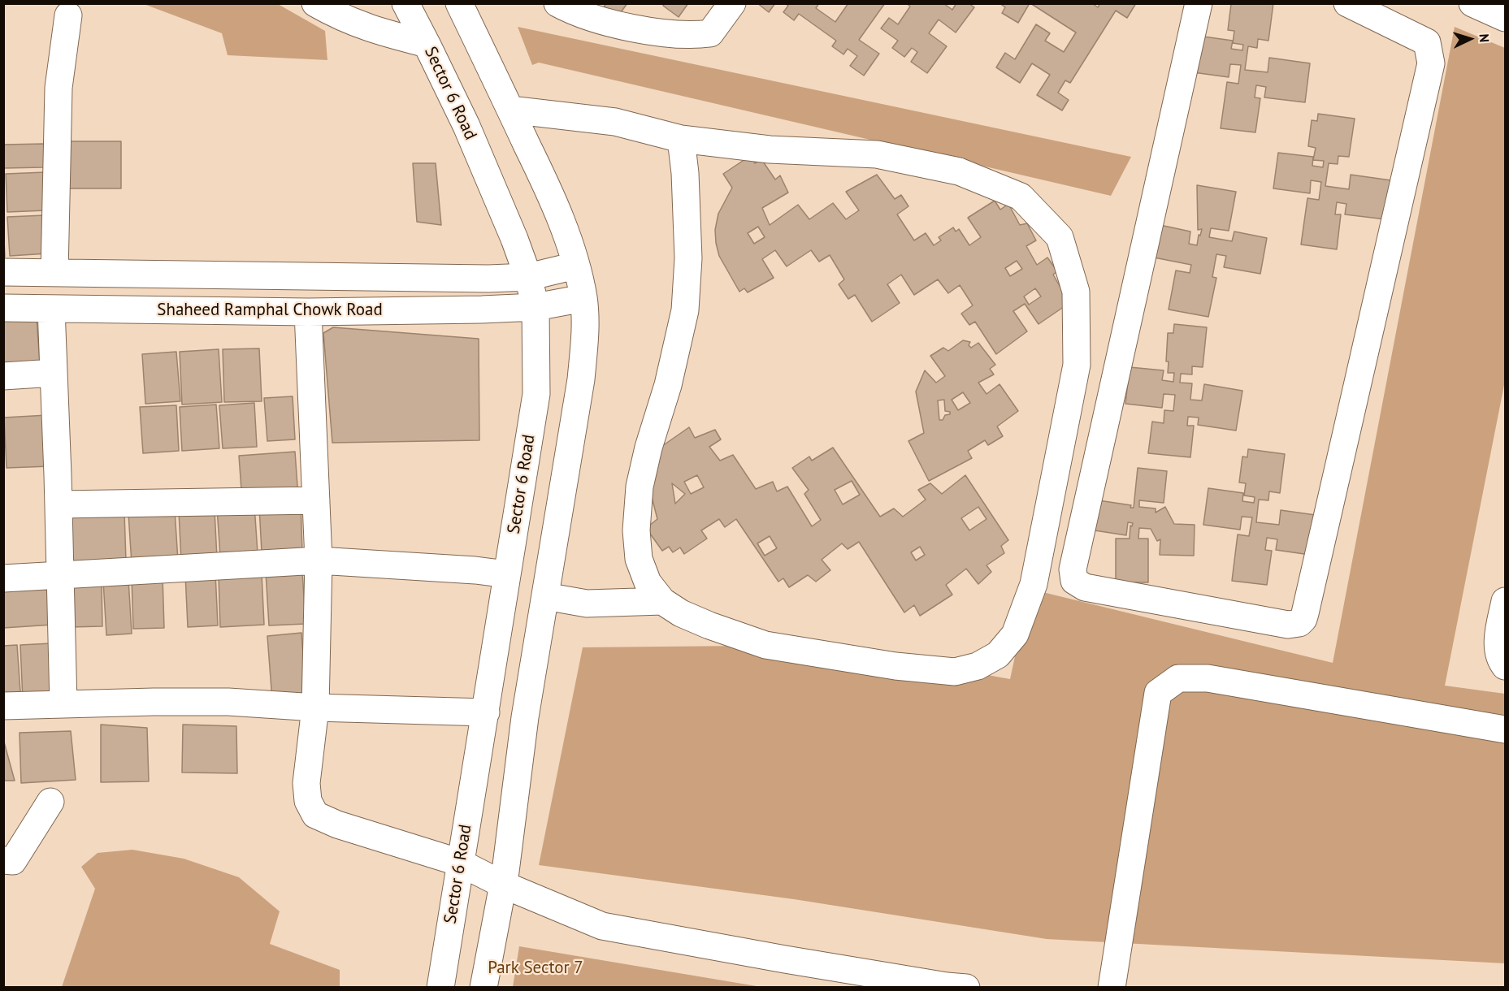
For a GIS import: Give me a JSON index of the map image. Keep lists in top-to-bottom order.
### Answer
{
  "streets": {
    "street": ["Sector 6 Road", "Shaheed Ramphal Chowk Road"]
  },
  "crossings": [
    ["Sector 6 Road", "Shaheed Ramphal Chowk Road"]
  ],
  "parks": ["Park Sector 7"],
  "north": "right"
}
